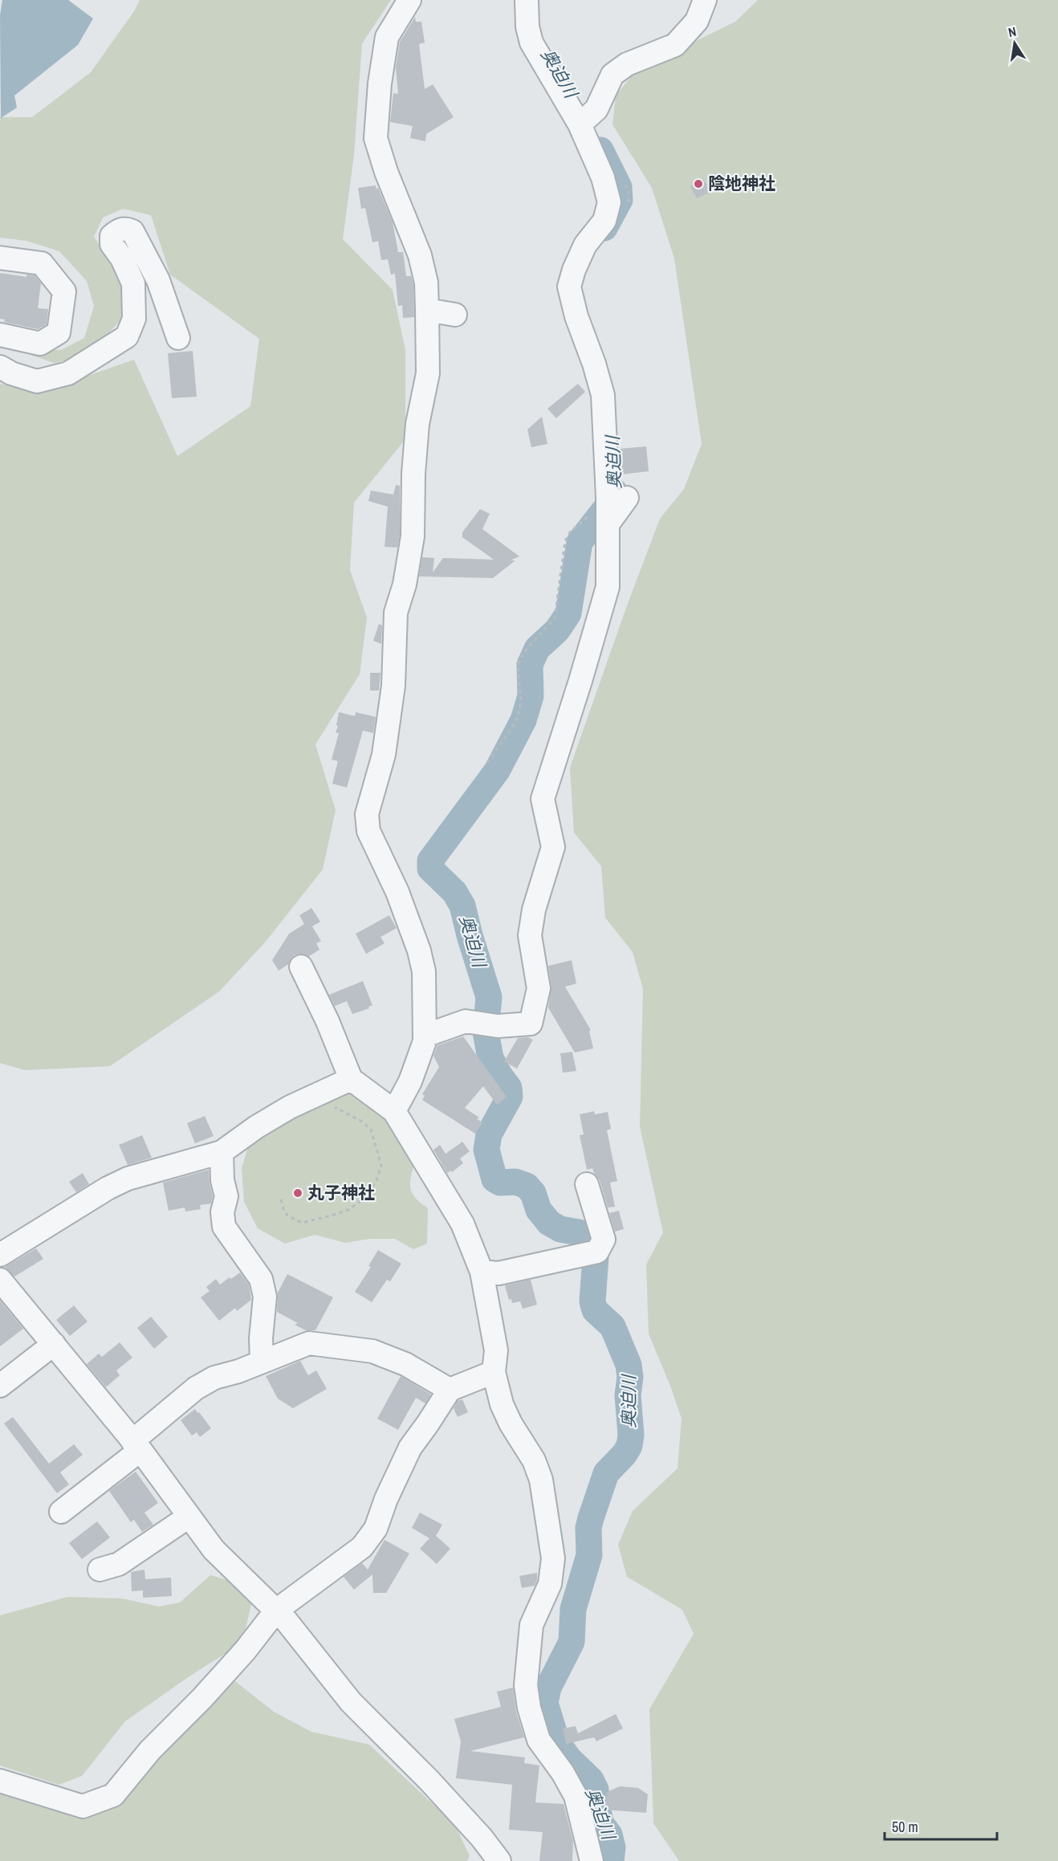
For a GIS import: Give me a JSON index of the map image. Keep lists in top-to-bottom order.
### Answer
{
  "water": ["奥迫川"],
  "places": ["陰地神社", "丸子神社"],
  "scale_bar": "50 m",
  "north": "top"
}
